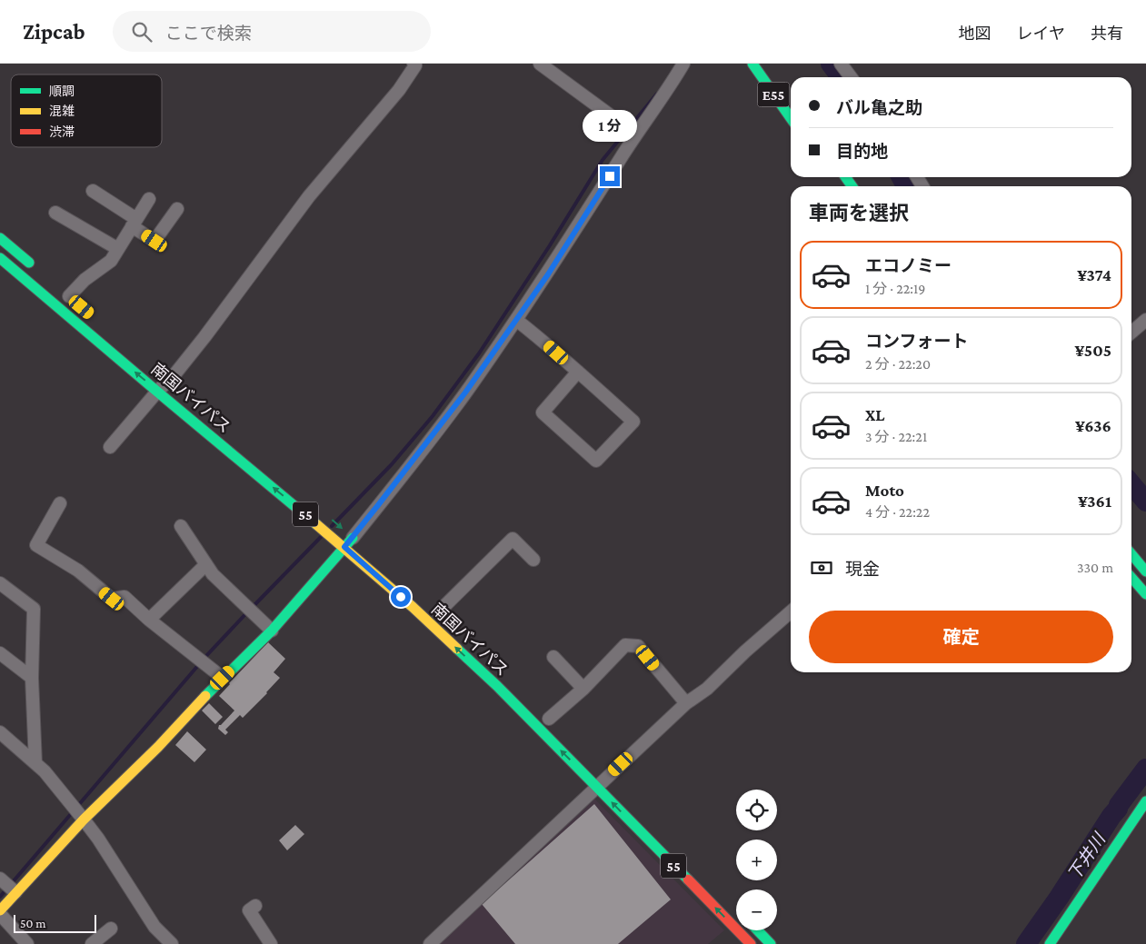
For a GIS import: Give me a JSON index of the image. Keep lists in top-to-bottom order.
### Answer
{
  "streets": {
    "main road": ["E55", "南国バイパス", "55"]
  },
  "one_way": ["南国バイパス"],
  "water": ["下井川"],
  "legend": ["順調", "混雑", "渋滞"],
  "scale_bar": "50 m",
  "page": {
    "header": "Zipcab",
    "search": "ここで検索",
    "nav": ["地図", "レイヤ", "共有"],
    "banner": ["バル亀之助", "目的地"],
    "bubble": "1 分",
    "heading": "車両を選択",
    "list": [
      {
        "name": "エコノミー",
        "note": "1 分 · 22:19",
        "value": "¥374"
      },
      {
        "name": "コンフォート",
        "note": "2 分 · 22:20",
        "value": "¥505"
      },
      {
        "name": "XL",
        "note": "3 分 · 22:21",
        "value": "¥636"
      },
      {
        "name": "Moto",
        "note": "4 分 · 22:22",
        "value": "¥361"
      }
    ],
    "pay": ["現金", "330 m"],
    "buttons": "確定",
    "map_buttons": ["+", "−"],
    "scale": "50 m"
  }
}
